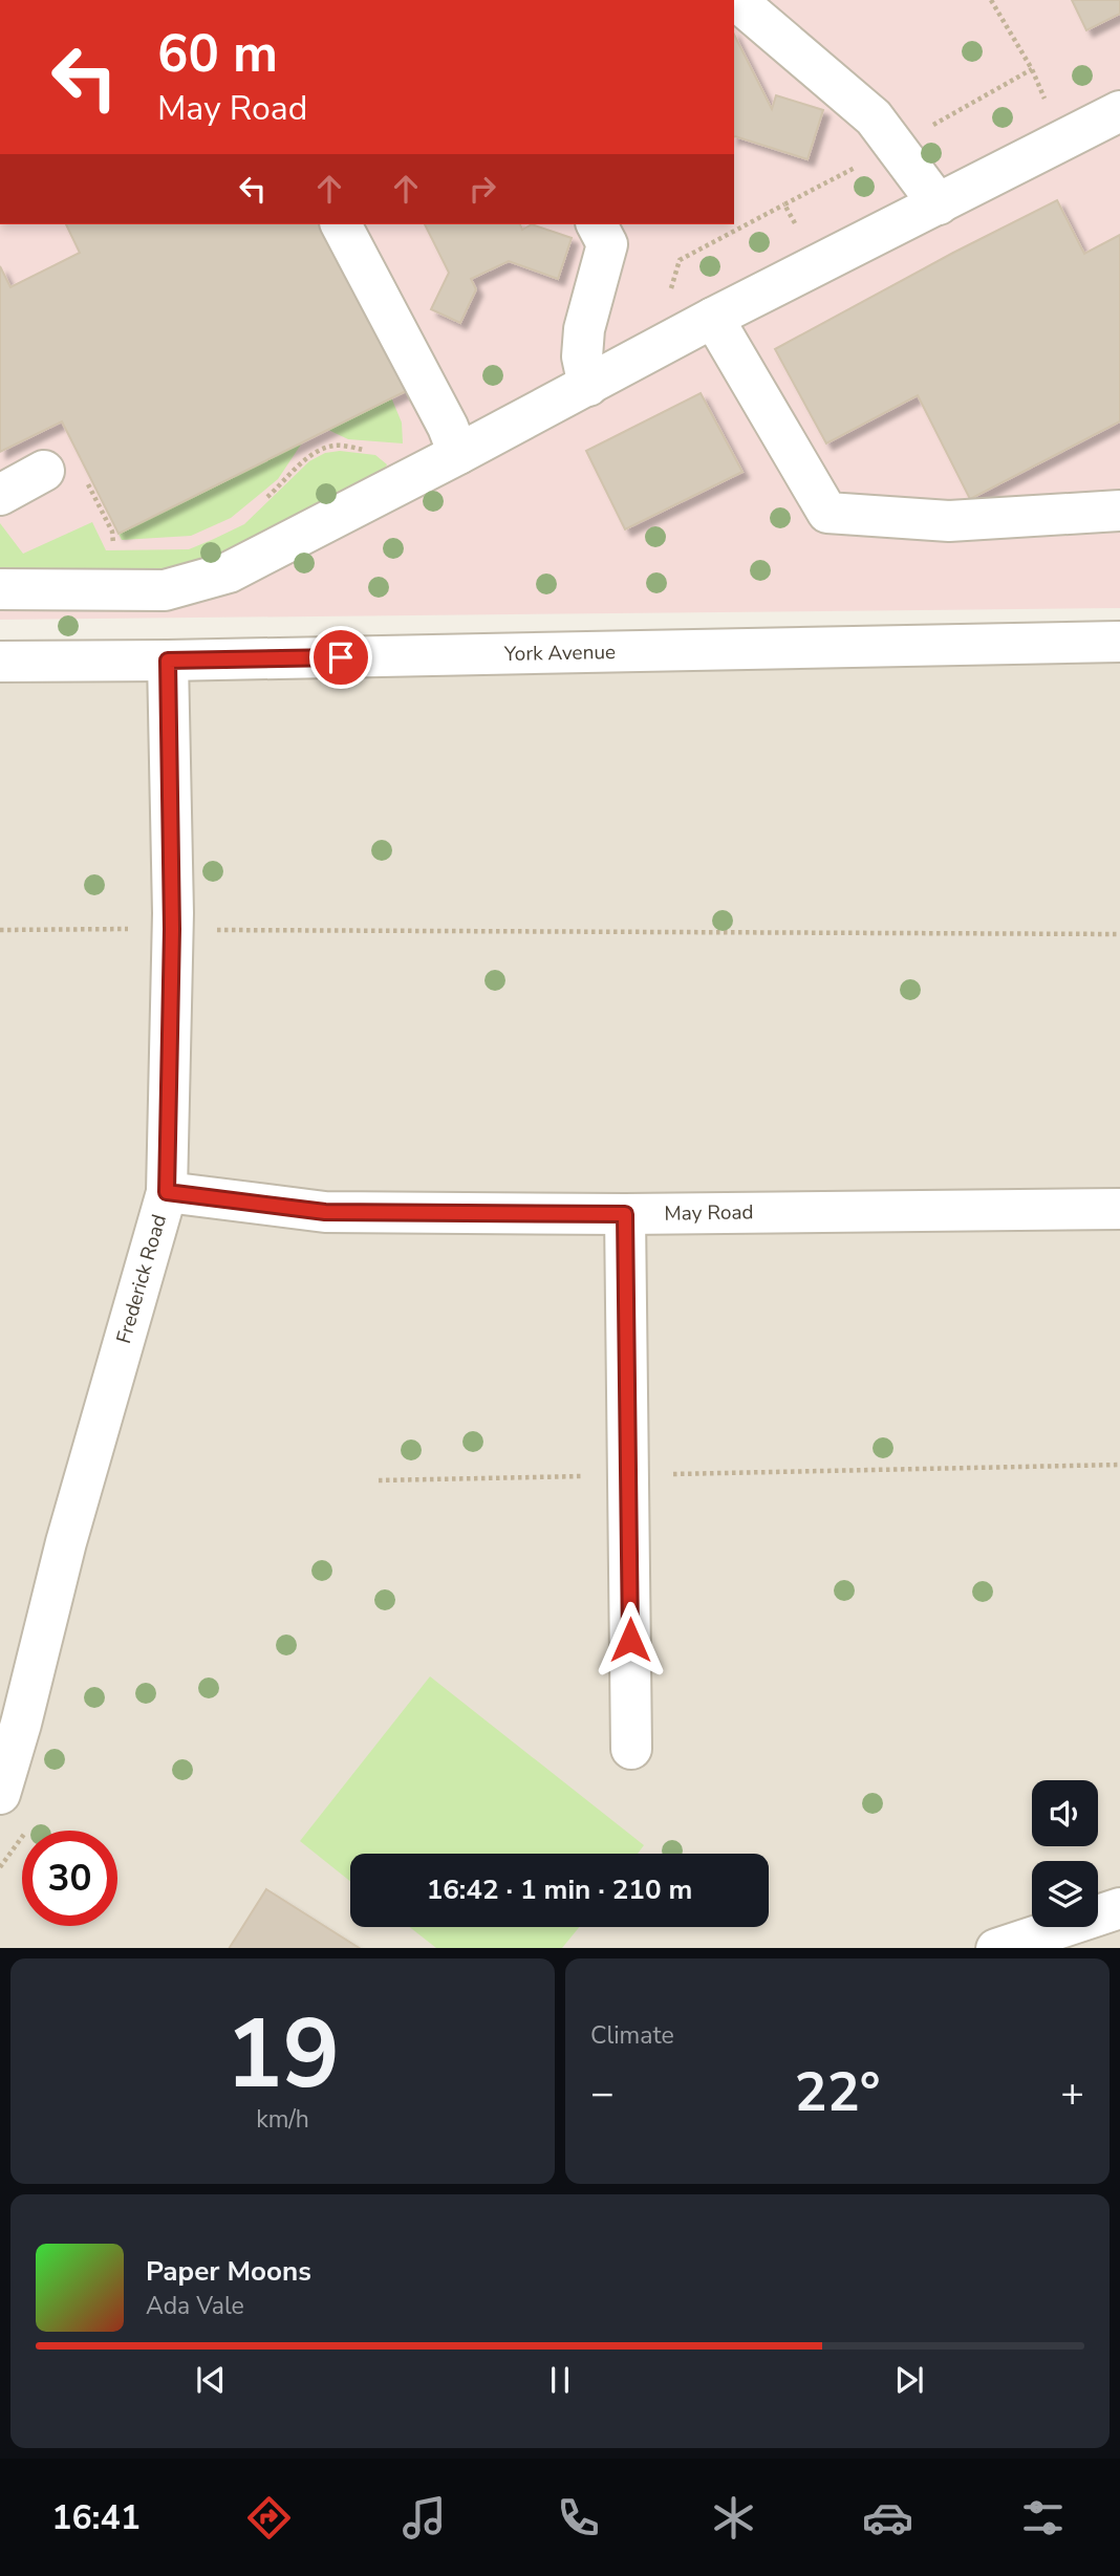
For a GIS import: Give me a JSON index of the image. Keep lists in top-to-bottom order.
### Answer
{
  "streets": {
    "street": ["York Avenue", "May Road", "Frederick Road"]
  },
  "crossings": [
    ["York Avenue", "Frederick Road"],
    ["May Road", "Frederick Road"]
  ],
  "page": {
    "turn": ["60 m", "May Road"],
    "limit": "30",
    "trip": "16:42 · 1 min · 210 m",
    "tile": [
      ["19", "km/h"],
      "Climate"
    ],
    "heat": ["−", "22°", "+"],
    "song": ["Paper Moons", "Ada Vale"],
    "tabs": "16:41"
  }
}
